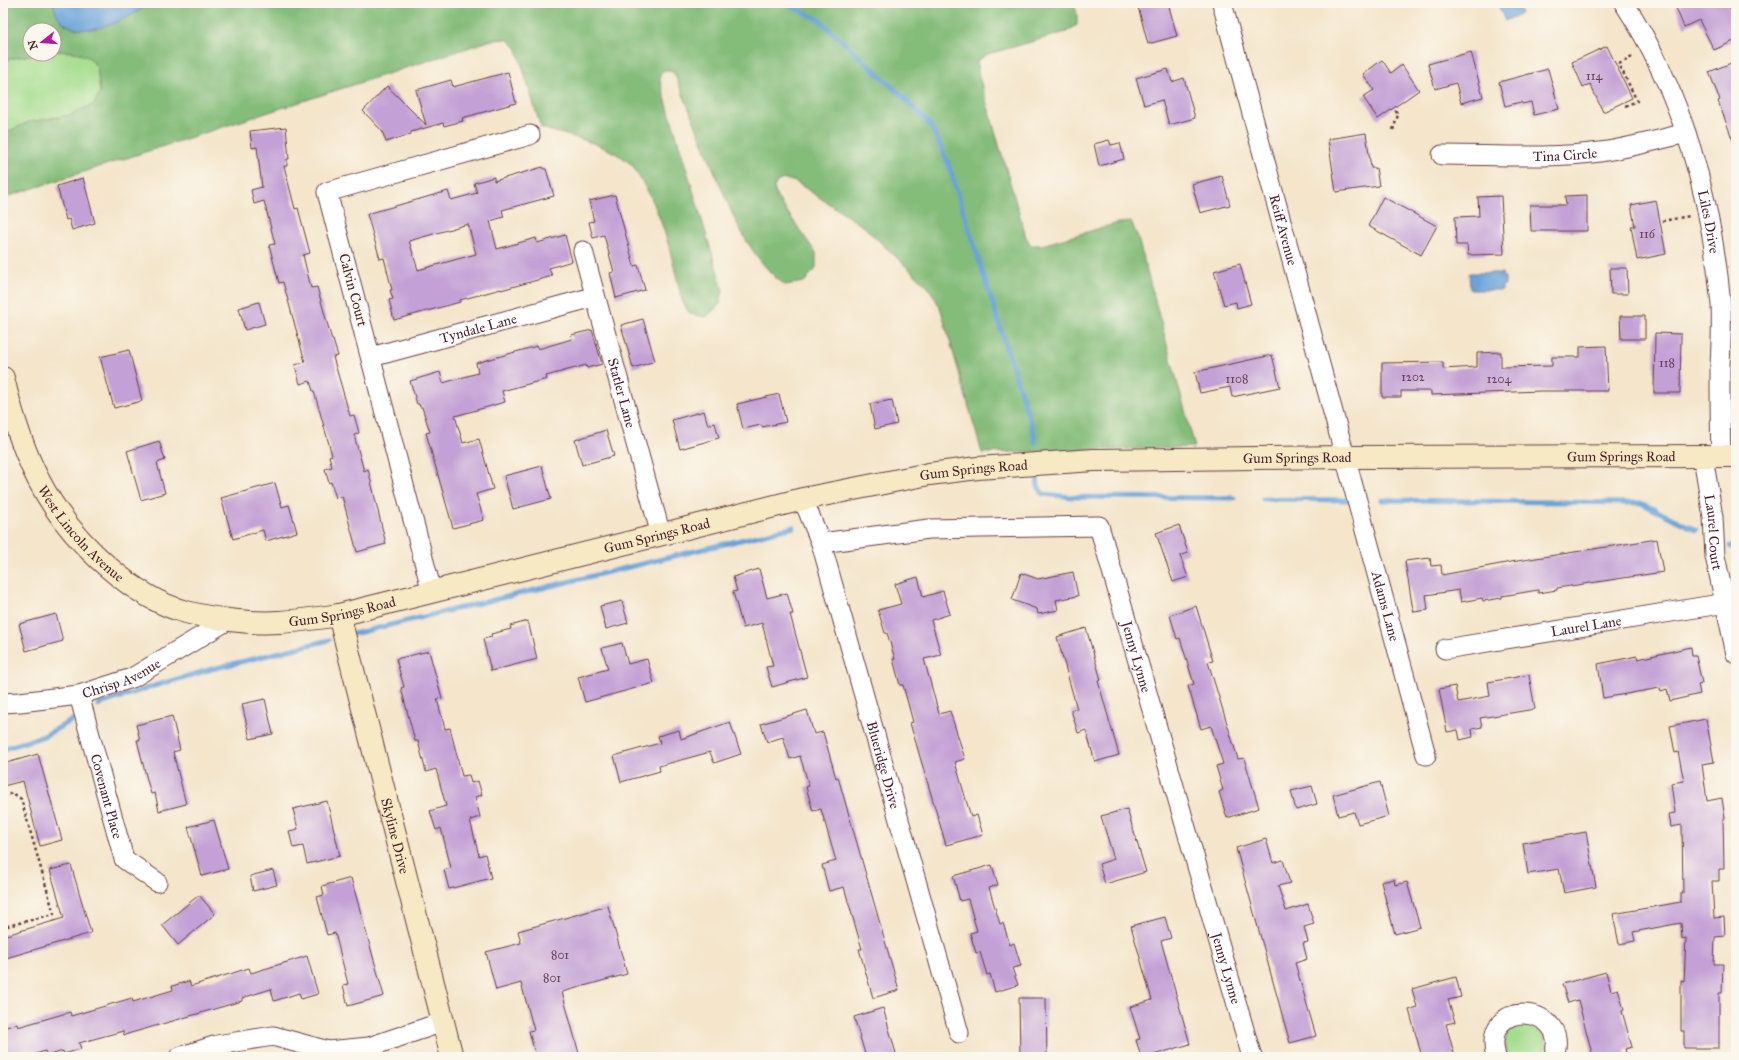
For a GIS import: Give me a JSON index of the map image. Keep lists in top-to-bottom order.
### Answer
{
  "streets": {
    "main road": ["Gum Springs Road", "West Lincoln Avenue", "Skyline Drive"],
    "street": [
      "Tina Circle",
      "Liles Drive",
      "Reiff Avenue",
      "Calvin Court",
      "Tyndale Lane",
      "Statler Lane",
      "Laurel Court",
      "Adams Lane",
      "Laurel Lane",
      "Jenny Lynne",
      "Chrisp Avenue",
      "Blueridge Drive",
      "Covenant Place"
    ]
  },
  "crossings": [
    ["Tina Circle", "Liles Drive"],
    ["Liles Drive", "Gum Springs Road"],
    ["Liles Drive", "Laurel Court"],
    ["Reiff Avenue", "Gum Springs Road"],
    ["Reiff Avenue", "Adams Lane"],
    ["Calvin Court", "Tyndale Lane"],
    ["Calvin Court", "Gum Springs Road"],
    ["Statler Lane", "Gum Springs Road"],
    ["Gum Springs Road", "West Lincoln Avenue"],
    ["Gum Springs Road", "Laurel Court"],
    ["Gum Springs Road", "Adams Lane"],
    ["Gum Springs Road", "Chrisp Avenue"],
    ["Gum Springs Road", "Blueridge Drive"],
    ["Gum Springs Road", "Skyline Drive"],
    ["West Lincoln Avenue", "Chrisp Avenue"],
    ["Laurel Court", "Laurel Lane"],
    ["Jenny Lynne", "Blueridge Drive"],
    ["Chrisp Avenue", "Covenant Place"]
  ],
  "house_numbers": [
    "114",
    "116",
    "118",
    "1202",
    "1108",
    "1204",
    "801",
    "801"
  ],
  "north": "left"
}
